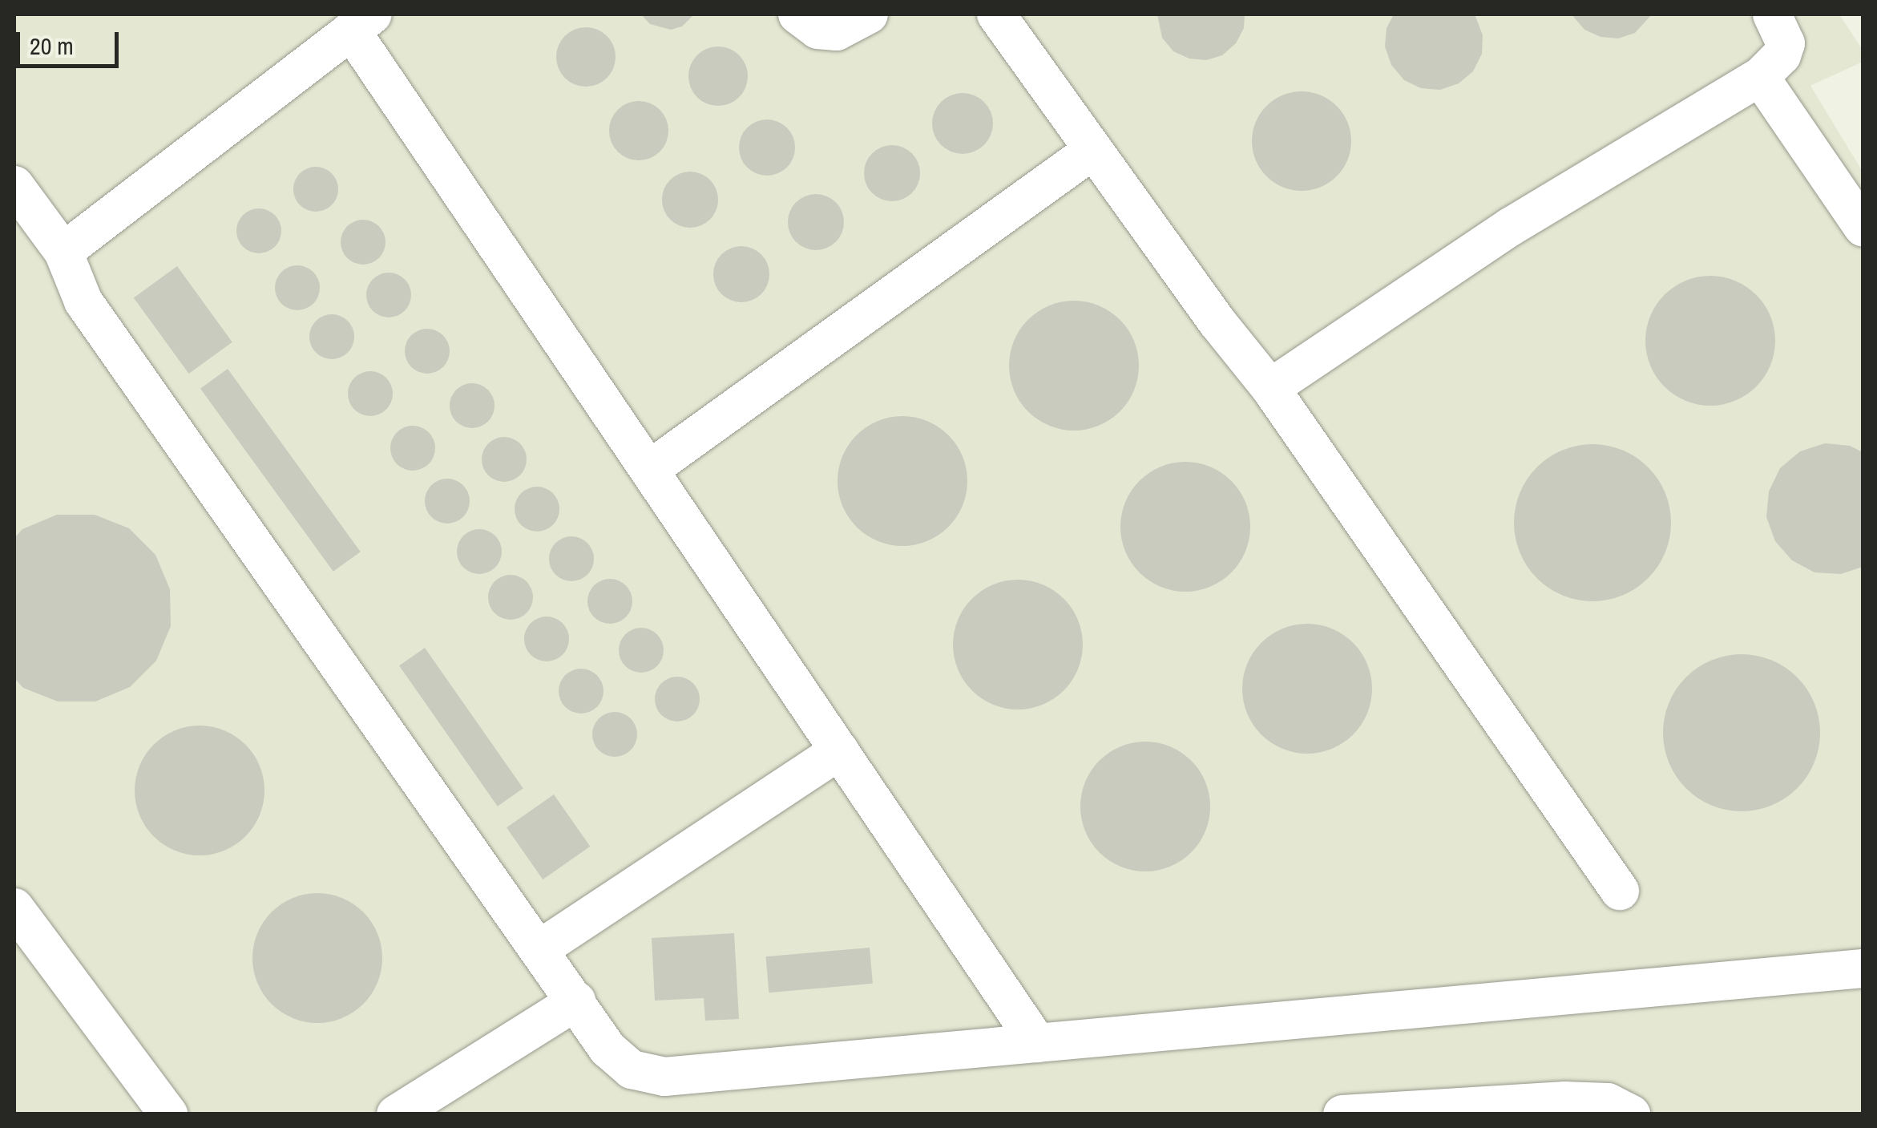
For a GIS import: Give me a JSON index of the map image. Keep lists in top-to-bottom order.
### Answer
{
  "scale_bar": "20 m"
}
